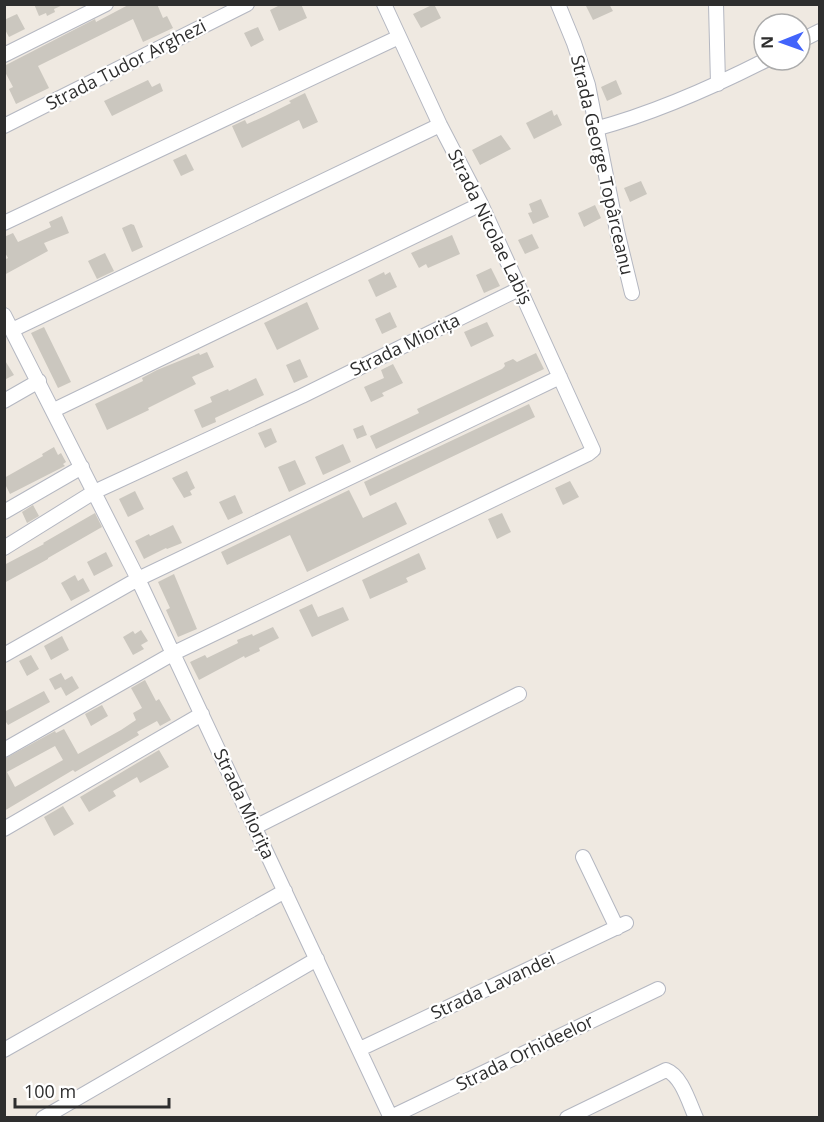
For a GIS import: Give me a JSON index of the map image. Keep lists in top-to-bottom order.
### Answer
{
  "streets": {
    "street": [
      "Strada Tudor Arghezi",
      "Strada George Topârceanu",
      "Strada Nicolae Labiș",
      "Strada Miorița",
      "Strada Lavandei",
      "Strada Orhideelor"
    ]
  },
  "crossings": [
    ["Strada Nicolae Labiș", "Strada Miorița"],
    ["Strada Miorița", "Strada Lavandei"],
    ["Strada Miorița", "Strada Orhideelor"]
  ],
  "scale_bar": "100 m",
  "north": "left"
}
